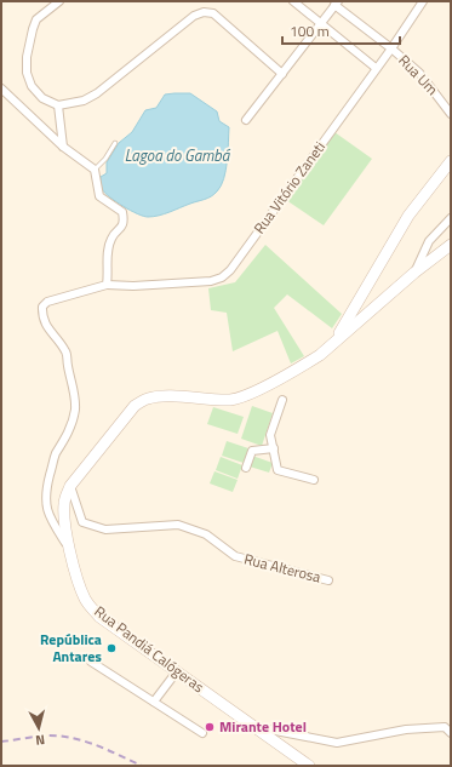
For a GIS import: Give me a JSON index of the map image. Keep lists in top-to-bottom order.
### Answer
{
  "streets": {
    "street": [
      "Rua Um",
      "Rua Vitório Zaneti",
      "Rua Alterosa",
      "Rua Pandiá Calógeras"
    ]
  },
  "crossings": [
    ["Rua Um", "Rua Vitório Zaneti"],
    ["Rua Alterosa", "Rua Pandiá Calógeras"]
  ],
  "water": ["Lagoa do Gambá"],
  "places": ["República Antares", "Mirante Hotel"],
  "scale_bar": "100 m",
  "north": "bottom"
}
